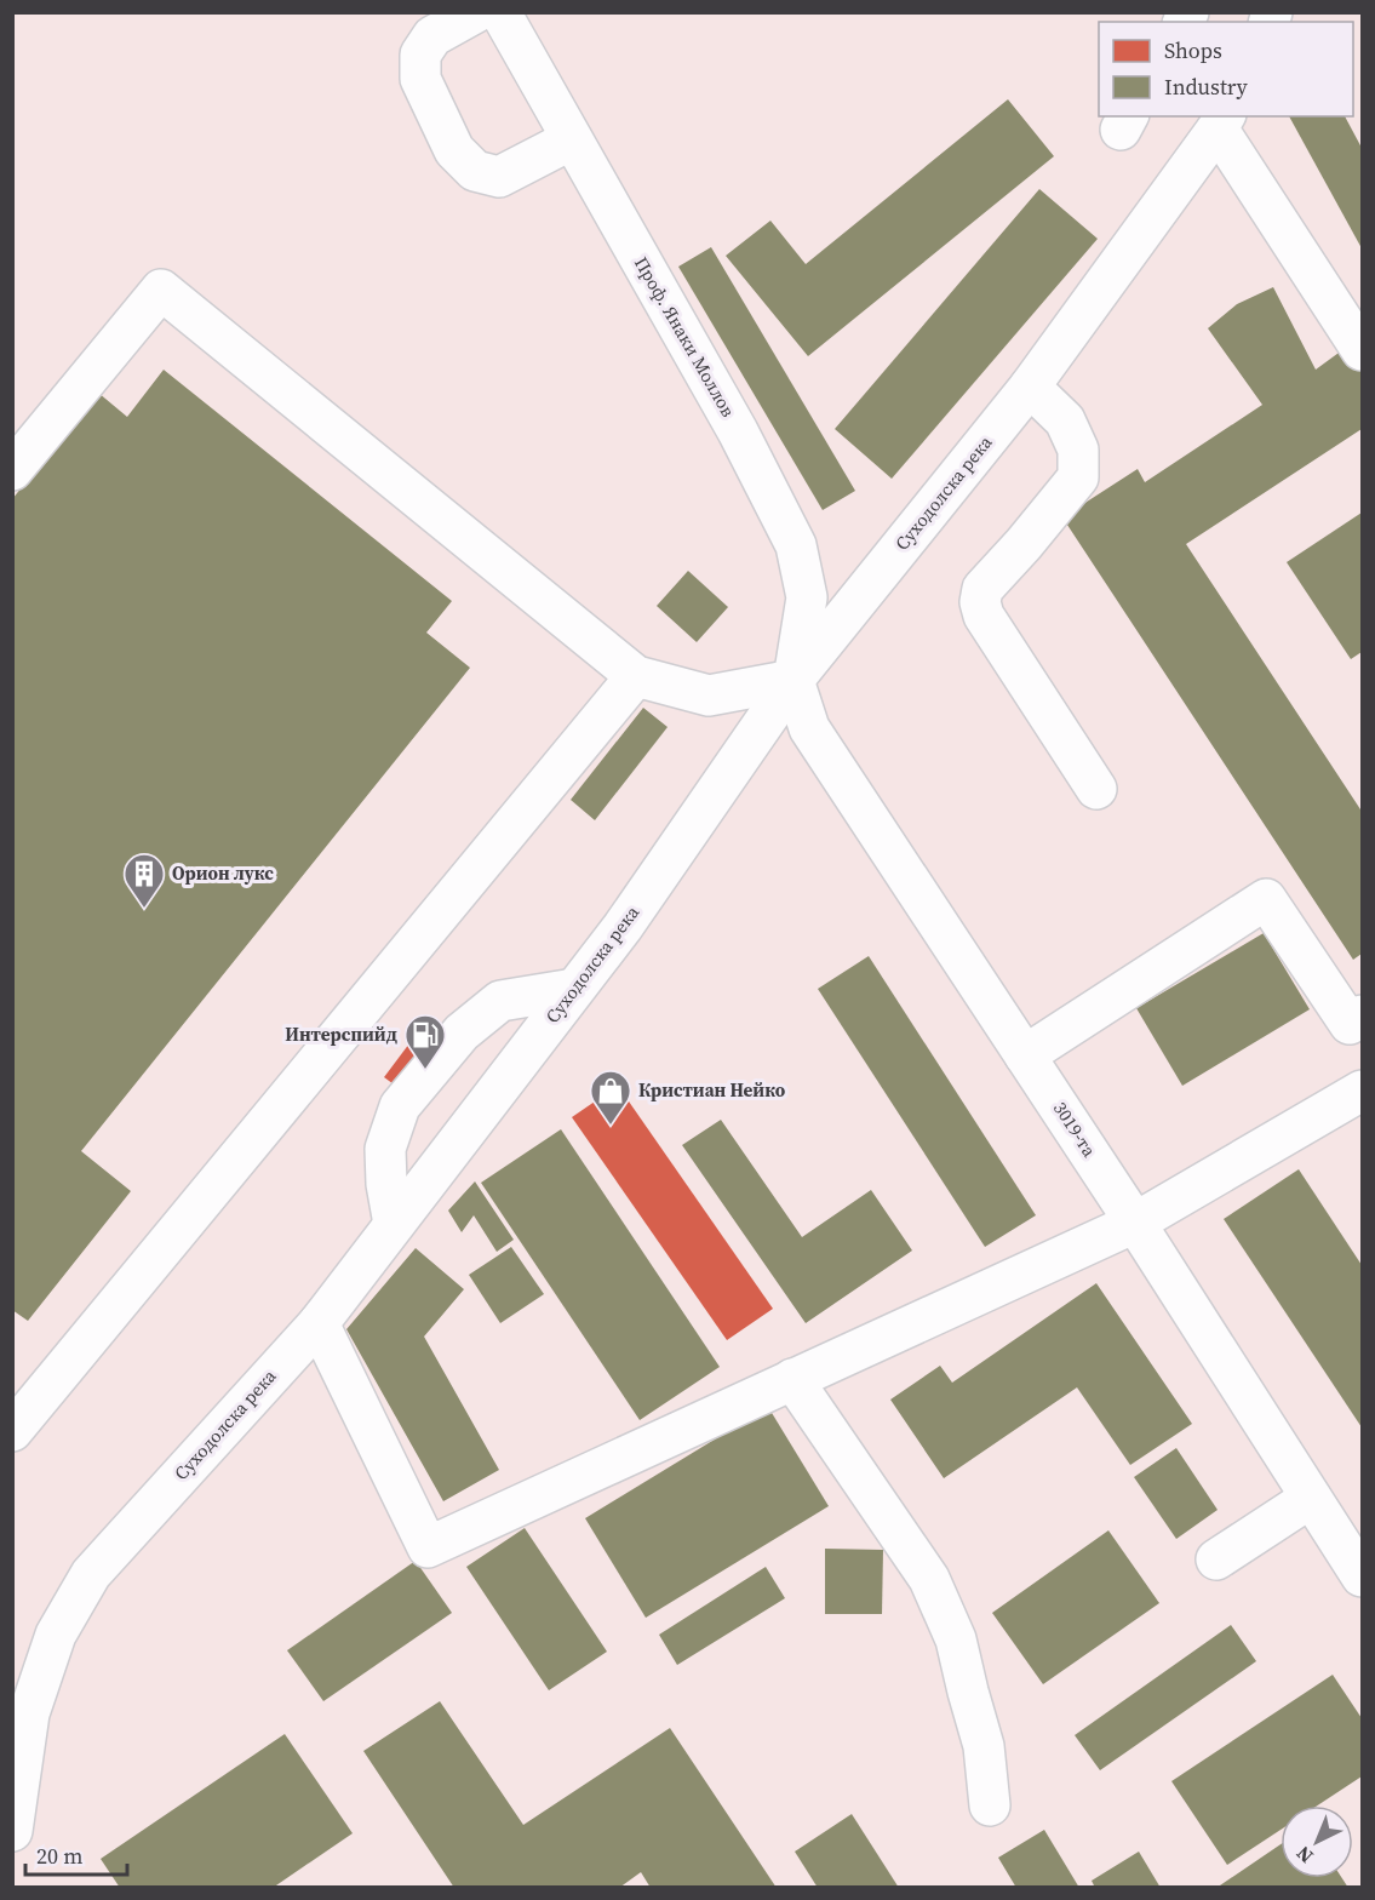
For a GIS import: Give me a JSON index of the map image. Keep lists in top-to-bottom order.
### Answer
{
  "streets": {
    "street": ["Проф. Янаки Моллов", "Суходолска река", "3019-та"]
  },
  "crossings": [
    ["Проф. Янаки Моллов", "Суходолска река"],
    ["Проф. Янаки Моллов", "3019-та"],
    ["Суходолска река", "3019-та"]
  ],
  "places": {
    "building": ["Орион лукс"],
    "fuel station": ["Интерспийд"],
    "shop": ["Кристиан Нейко"]
  },
  "legend": ["Shops", "Industry"],
  "scale_bar": "20 m",
  "north": "bottom left"
}
